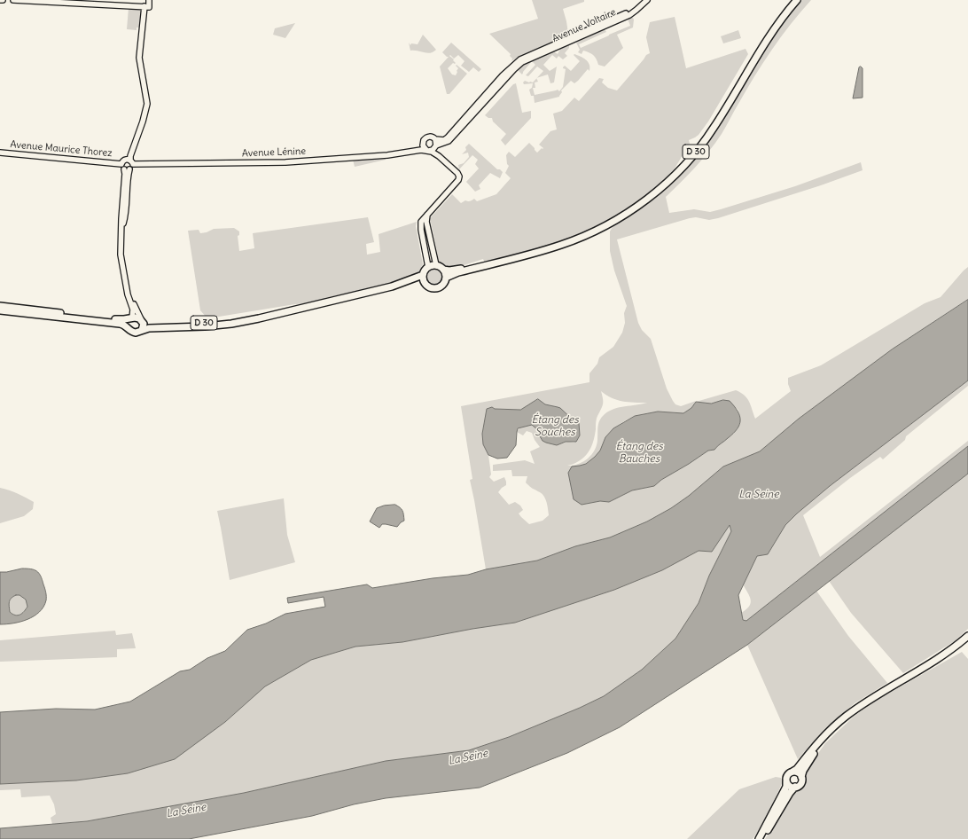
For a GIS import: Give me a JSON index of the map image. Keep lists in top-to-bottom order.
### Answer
{
  "streets": {
    "main road": ["D 30"],
    "street": ["Avenue Voltaire", "Avenue Maurice Thorez", "Avenue Lénine"]
  },
  "water": ["Étang des Souches", "Étang des Bauches", "La Seine"]
}
